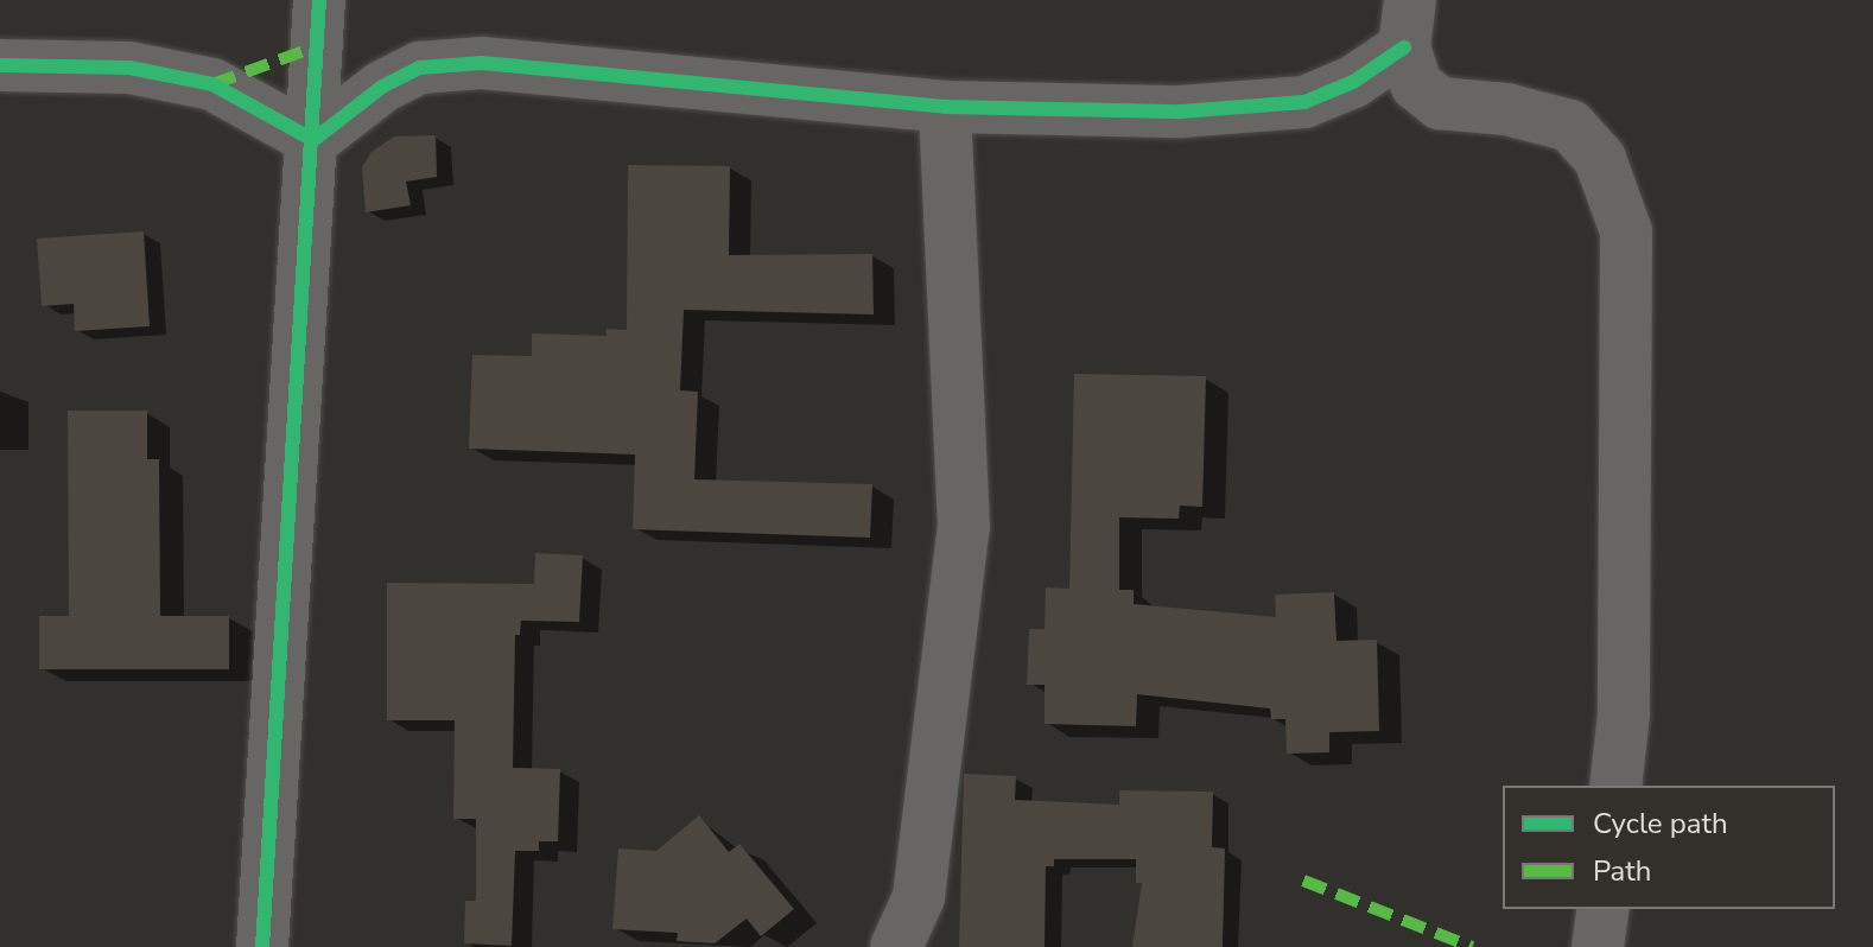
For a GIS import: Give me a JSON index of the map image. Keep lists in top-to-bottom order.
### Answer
{
  "legend": ["Cycle path", "Path"]
}
